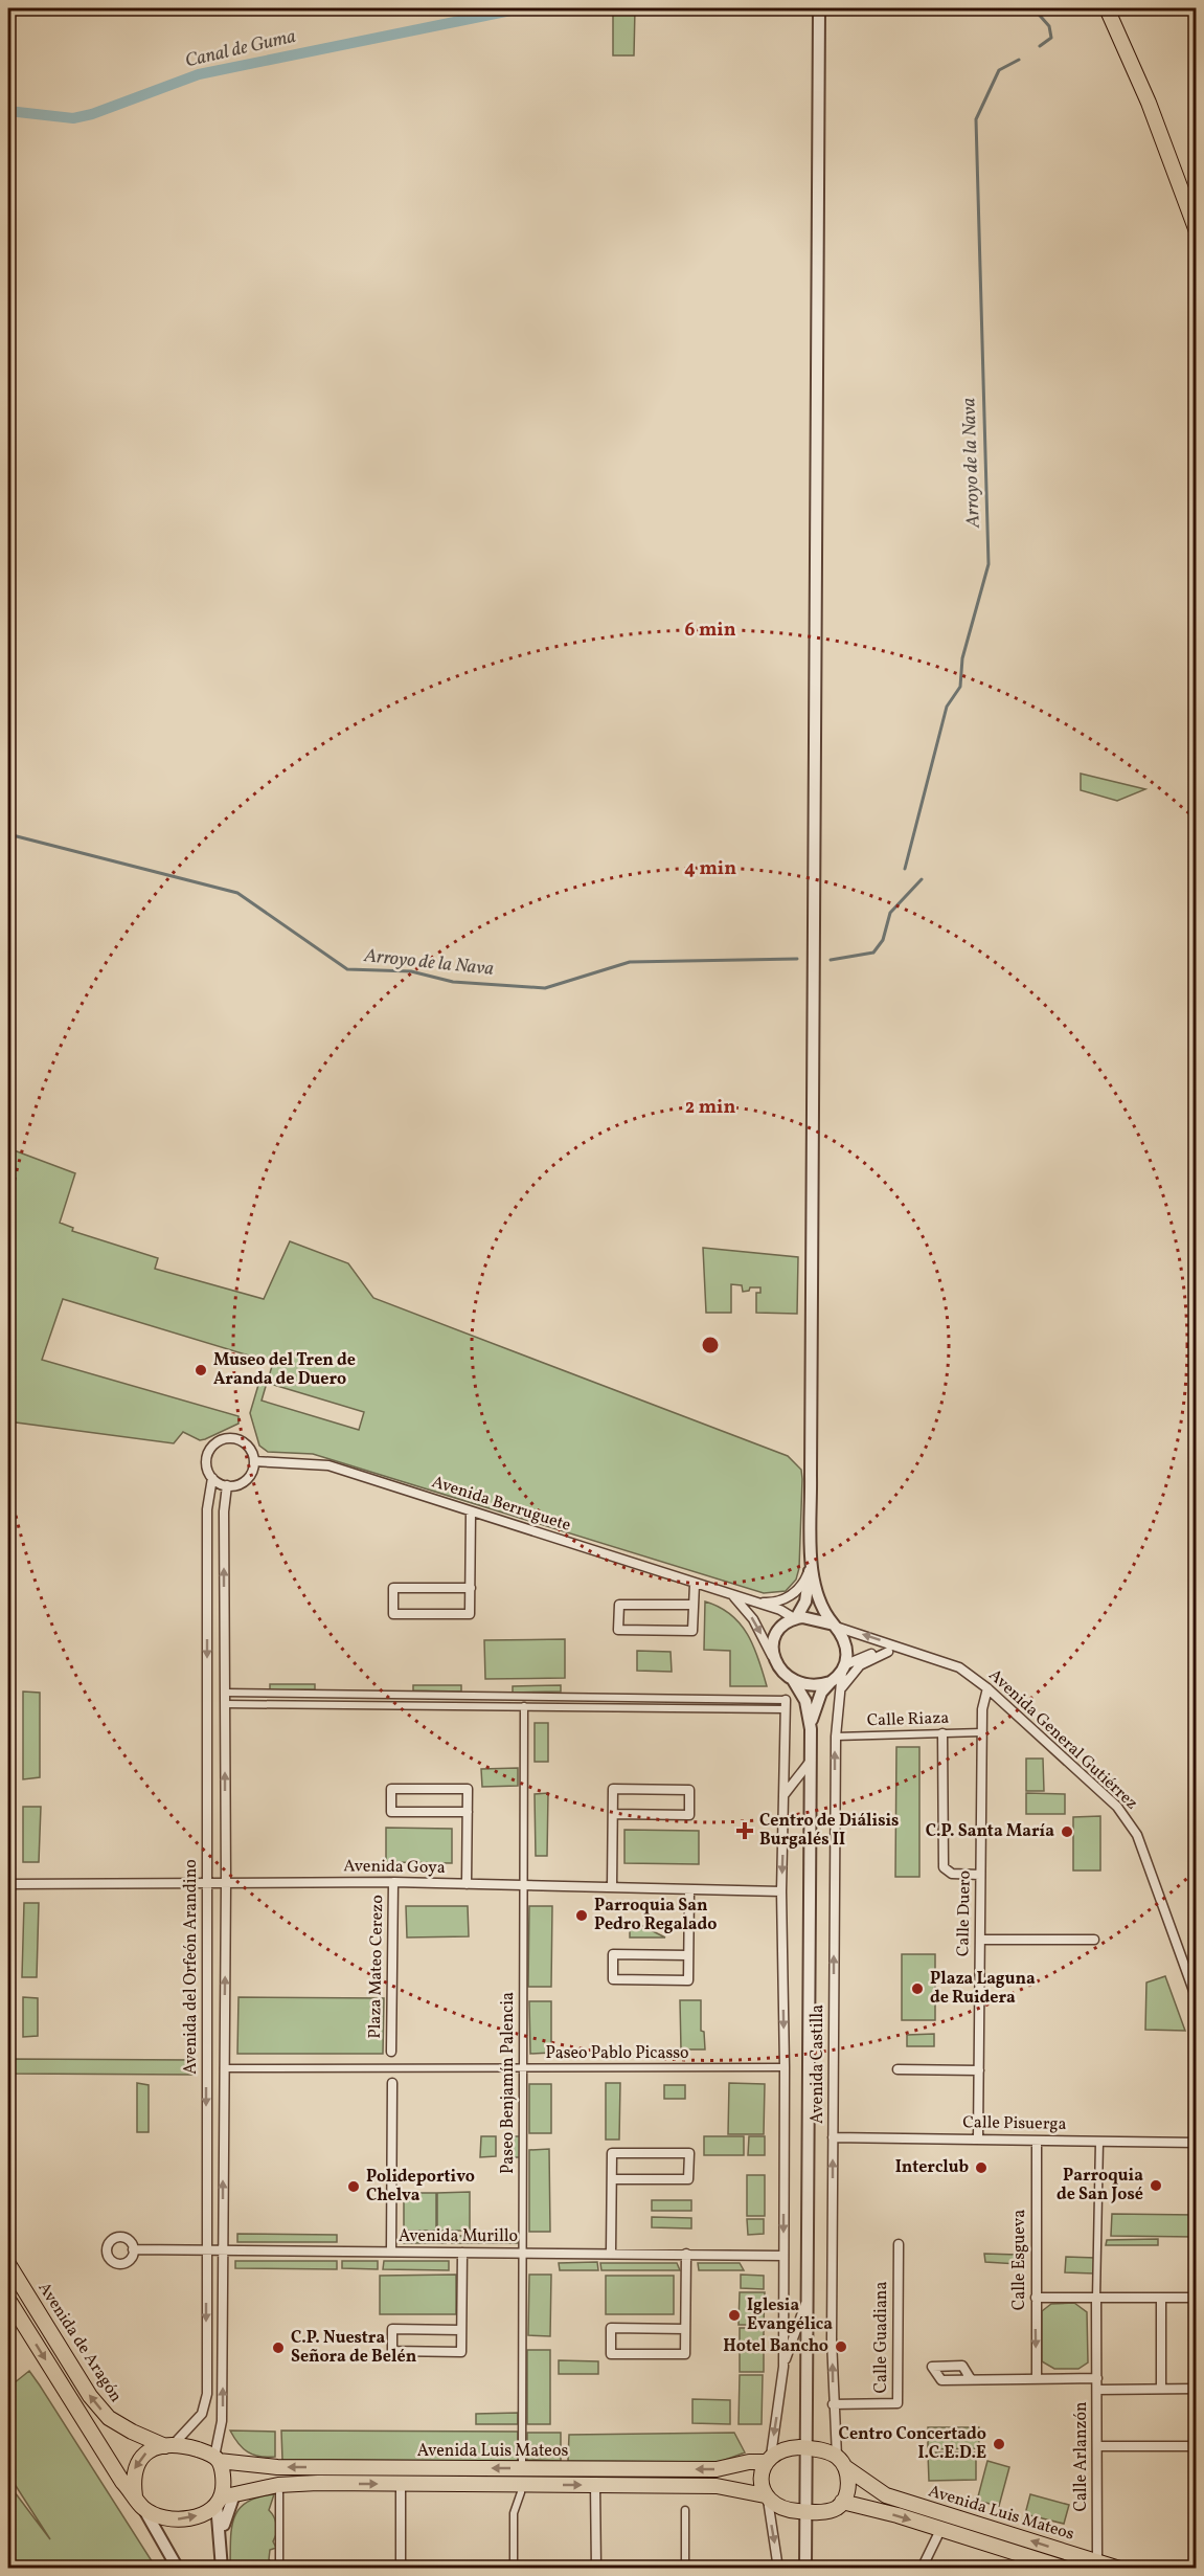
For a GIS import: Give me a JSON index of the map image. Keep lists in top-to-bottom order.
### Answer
{
  "streets": {
    "highway": ["Avenida de Aragón", "Avenida Luis Mateos"],
    "street": [
      "Avenida Berruguete",
      "Calle Riaza",
      "Avenida General Gutiérrez",
      "Avenida Goya",
      "Calle Duero",
      "Avenida del Orfeón Arandino",
      "Plaza Mateo Cerezo",
      "Paseo Pablo Picasso",
      "Avenida Castilla",
      "Paseo Benjamín Palencia",
      "Calle Pisuerga",
      "Avenida Murillo",
      "Calle Esgueva",
      "Calle Guadiana",
      "Calle Arlanzón"
    ]
  },
  "crossings": [
    ["Avenida Berruguete", "Avenida General Gutiérrez"],
    ["Avenida Berruguete", "Avenida del Orfeón Arandino"],
    ["Avenida Berruguete", "Avenida Castilla"],
    ["Calle Riaza", "Calle Duero"],
    ["Calle Riaza", "Avenida Castilla"],
    ["Avenida General Gutiérrez", "Calle Duero"],
    ["Avenida General Gutiérrez", "Avenida Castilla"],
    ["Avenida Goya", "Avenida del Orfeón Arandino"],
    ["Avenida Goya", "Plaza Mateo Cerezo"],
    ["Avenida Goya", "Avenida Castilla"],
    ["Avenida Goya", "Paseo Benjamín Palencia"],
    ["Calle Duero", "Calle Pisuerga"],
    ["Avenida del Orfeón Arandino", "Paseo Pablo Picasso"],
    ["Avenida del Orfeón Arandino", "Avenida Murillo"],
    ["Avenida del Orfeón Arandino", "Avenida de Aragón"],
    ["Avenida del Orfeón Arandino", "Avenida Luis Mateos"],
    ["Paseo Pablo Picasso", "Avenida Castilla"],
    ["Paseo Pablo Picasso", "Paseo Benjamín Palencia"],
    ["Avenida Castilla", "Calle Pisuerga"],
    ["Avenida Castilla", "Avenida Murillo"],
    ["Avenida Castilla", "Calle Guadiana"],
    ["Avenida Castilla", "Avenida Luis Mateos"],
    ["Paseo Benjamín Palencia", "Avenida Murillo"],
    ["Calle Pisuerga", "Calle Esgueva"],
    ["Avenida de Aragón", "Avenida Luis Mateos"],
    ["Avenida Luis Mateos", "Calle Arlanzón"]
  ],
  "water": ["Canal de Guma", "Arroyo de la Nava"],
  "places": {
    "other": [
      "Museo del Tren de Aranda de Duero",
      "C.P. Santa María",
      "Parroquia San Pedro Regalado",
      "Plaza Laguna de Ruidera",
      "Interclub",
      "Parroquia de San José",
      "Polideportivo Chelva",
      "Iglesia Evangélica",
      "Hotel Bancho",
      "C.P. Nuestra Señora de Belén",
      "Centro Concertado I.C.E.D.E"
    ],
    "health": ["Centro de Diálisis Burgalés II"]
  },
  "rings": ["6 min", "4 min", "2 min"]
}
